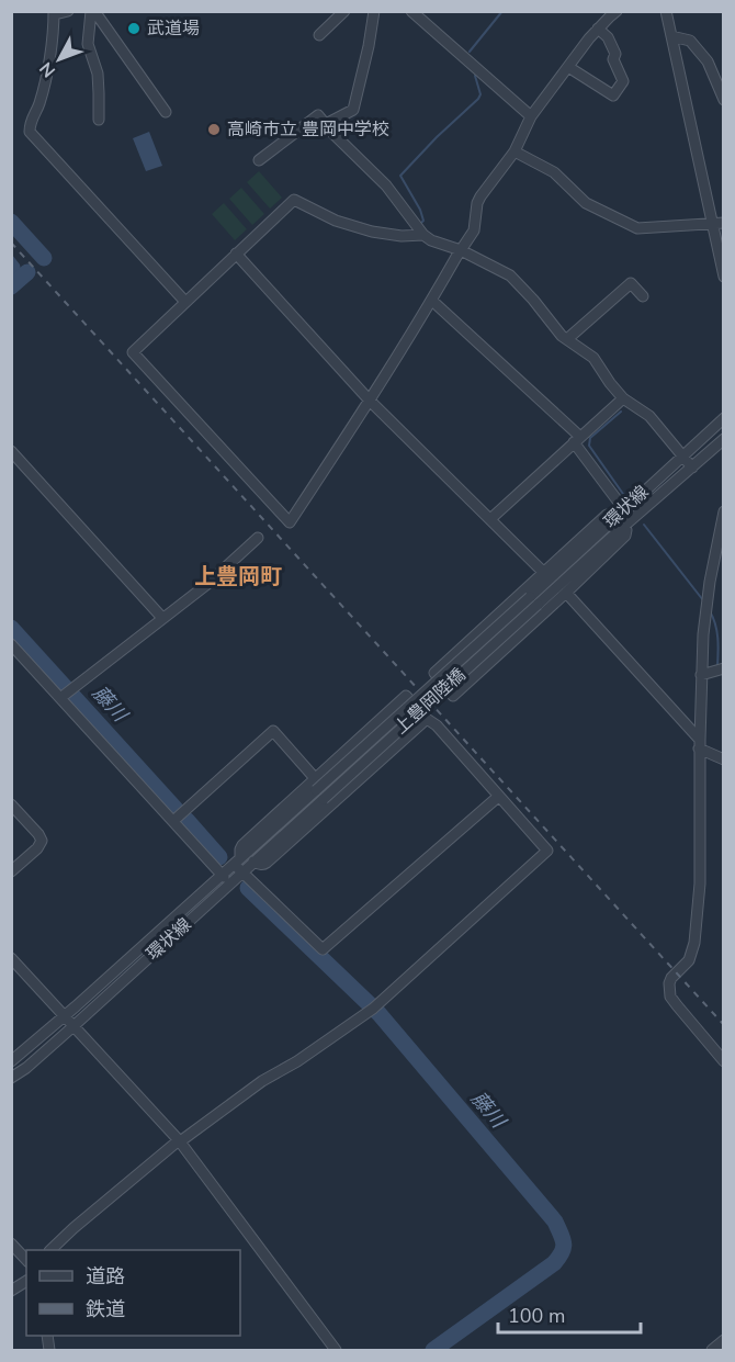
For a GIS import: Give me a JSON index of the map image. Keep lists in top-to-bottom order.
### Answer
{
  "streets": {
    "street": ["環状線", "上豊岡陸橋"]
  },
  "crossings": [
    ["環状線", "上豊岡陸橋"]
  ],
  "districts": ["上豊岡町"],
  "water": ["藤川"],
  "places": ["武道場", "高崎市立 豊岡中学校"],
  "legend": ["道路", "鉄道"],
  "scale_bar": "100 m",
  "north": "bottom left"
}
